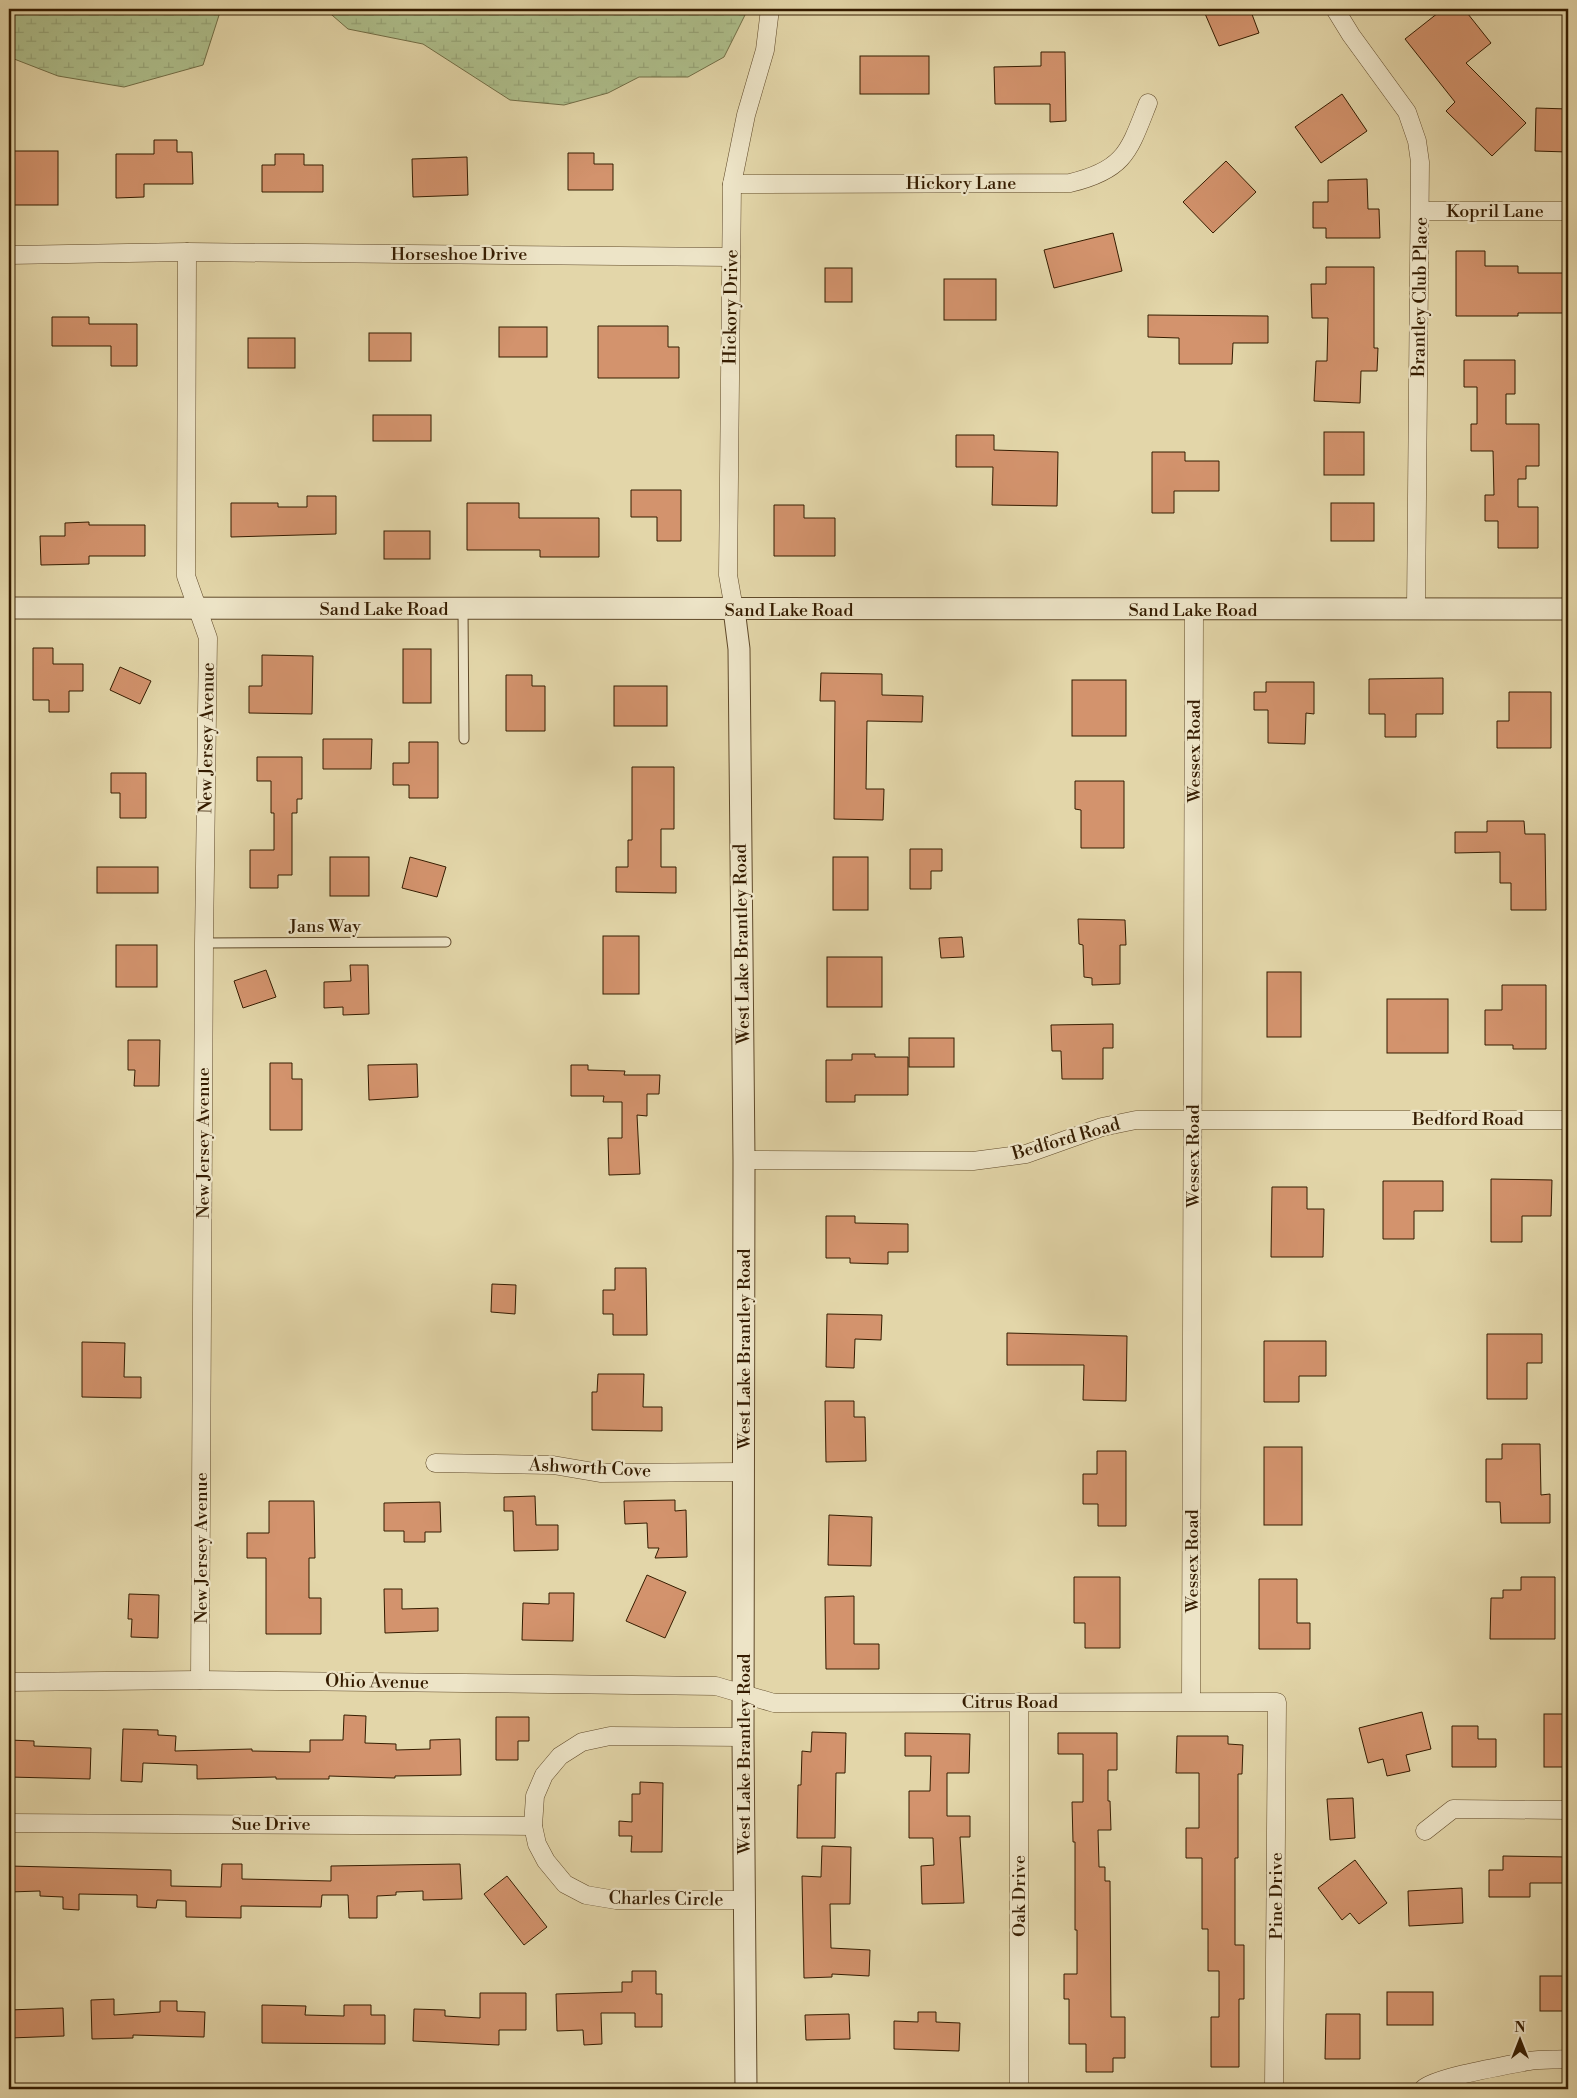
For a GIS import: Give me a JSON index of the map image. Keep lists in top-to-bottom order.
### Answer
{
  "streets": {
    "street": [
      "Hickory Lane",
      "Kopril Lane",
      "Horseshoe Drive",
      "Brantley Club Place",
      "Hickory Drive",
      "Sand Lake Road",
      "New Jersey Avenue",
      "Wessex Road",
      "West Lake Brantley Road",
      "Bedford Road",
      "Ashworth Cove",
      "Ohio Avenue",
      "Citrus Road",
      "Sue Drive",
      "Oak Drive",
      "Pine Drive",
      "Charles Circle"
    ],
    "lane": ["Jans Way"]
  },
  "crossings": [
    ["Hickory Lane", "Hickory Drive"],
    ["Kopril Lane", "Brantley Club Place"],
    ["Horseshoe Drive", "Hickory Drive"],
    ["Brantley Club Place", "Sand Lake Road"],
    ["Hickory Drive", "Sand Lake Road"],
    ["Hickory Drive", "West Lake Brantley Road"],
    ["Sand Lake Road", "New Jersey Avenue"],
    ["Sand Lake Road", "Wessex Road"],
    ["Sand Lake Road", "West Lake Brantley Road"],
    ["New Jersey Avenue", "Jans Way"],
    ["New Jersey Avenue", "Ohio Avenue"],
    ["Wessex Road", "Bedford Road"],
    ["Wessex Road", "Citrus Road"],
    ["West Lake Brantley Road", "Bedford Road"],
    ["West Lake Brantley Road", "Ashworth Cove"],
    ["West Lake Brantley Road", "Ohio Avenue"],
    ["West Lake Brantley Road", "Citrus Road"],
    ["West Lake Brantley Road", "Charles Circle"],
    ["Ohio Avenue", "Citrus Road"],
    ["Citrus Road", "Oak Drive"],
    ["Citrus Road", "Pine Drive"],
    ["Sue Drive", "Charles Circle"]
  ],
  "north": "top"
}
